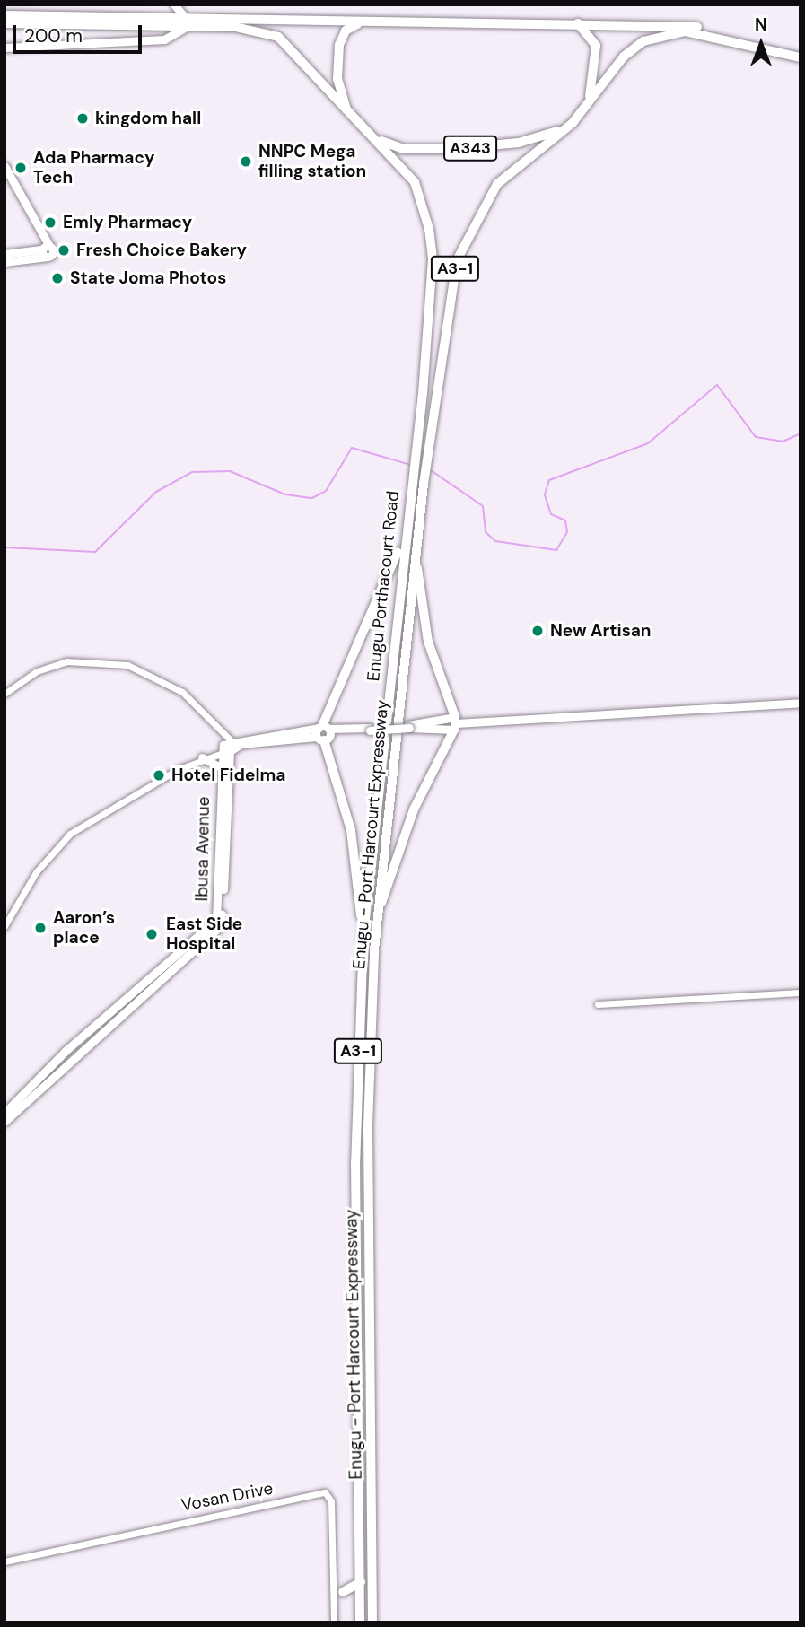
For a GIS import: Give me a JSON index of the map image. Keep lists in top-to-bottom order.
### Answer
{
  "streets": {
    "highway": [
      "A343",
      "A3-1",
      "Enugu Porthacourt Road",
      "Enugu - Port Harcourt Expressway"
    ],
    "main road": ["Ibusa Avenue"],
    "street": ["Vosan Drive"]
  },
  "crossings": [
    ["A343", "Enugu Porthacourt Road"],
    ["A343", "Enugu - Port Harcourt Expressway"]
  ],
  "places": [
    "kingdom hall",
    "NNPC Mega filling station",
    "Ada Pharmacy Tech",
    "Emly Pharmacy",
    "Fresh Choice Bakery",
    "State Joma Photos",
    "New Artisan",
    "Hotel Fidelma",
    "Aaron’s place",
    "East Side Hospital"
  ],
  "scale_bar": "200 m",
  "north": "top"
}
